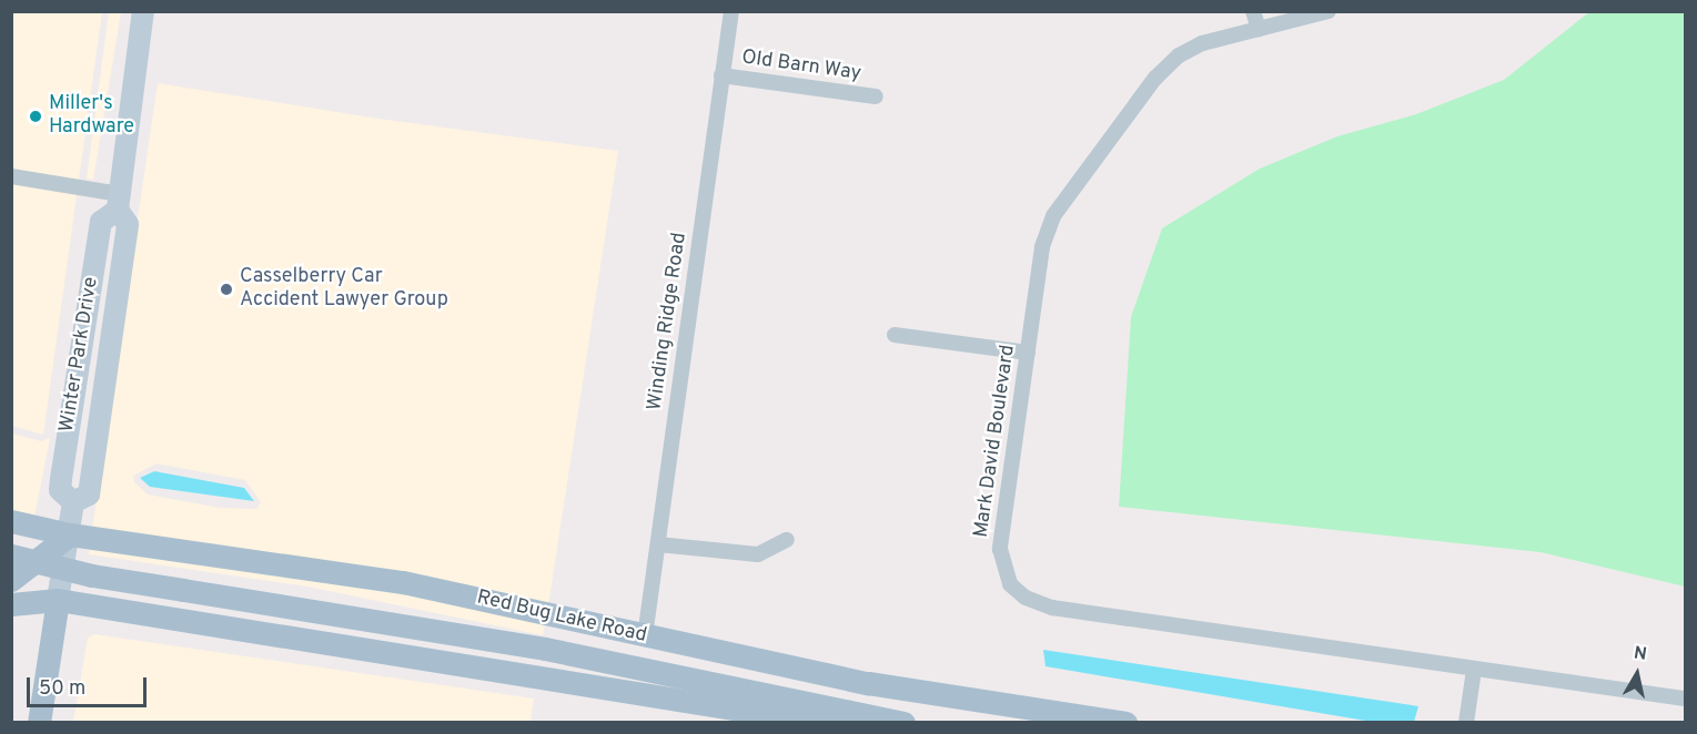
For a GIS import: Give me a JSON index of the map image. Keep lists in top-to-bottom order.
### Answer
{
  "streets": {
    "main road": ["Winter Park Drive", "Red Bug Lake Road"],
    "street": ["Old Barn Way", "Winding Ridge Road", "Mark David Boulevard"]
  },
  "crossings": [
    ["Old Barn Way", "Winding Ridge Road"],
    ["Winding Ridge Road", "Red Bug Lake Road"],
    ["Winter Park Drive", "Red Bug Lake Road"]
  ],
  "places": ["Miller's Hardware", "Casselberry Car Accident Lawyer Group"],
  "scale_bar": "50 m",
  "north": "top"
}
